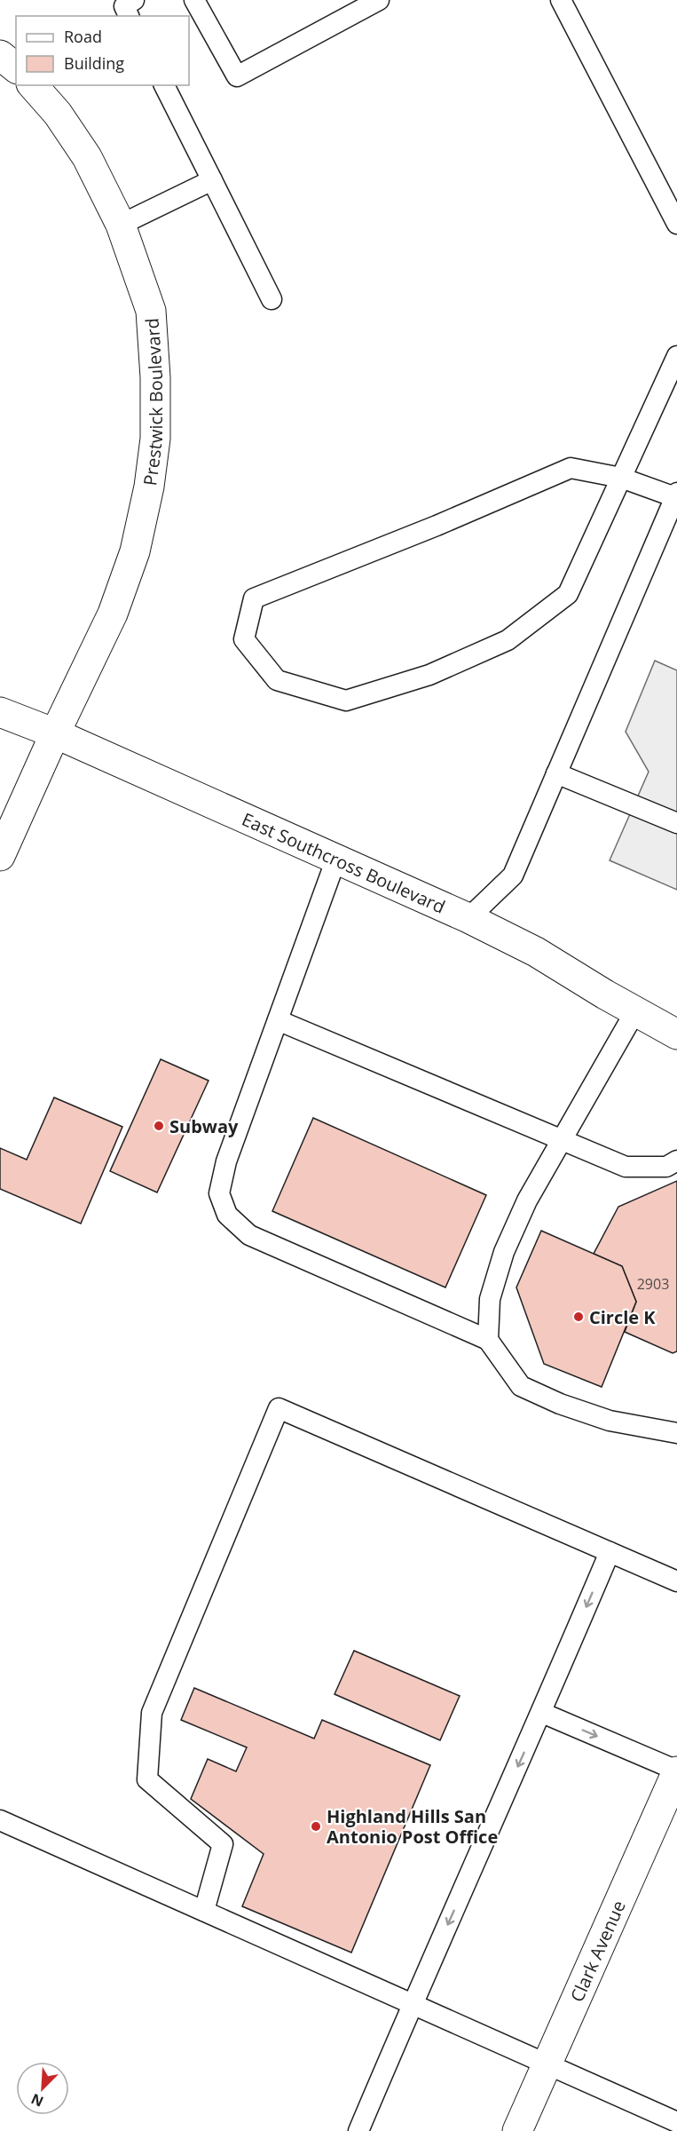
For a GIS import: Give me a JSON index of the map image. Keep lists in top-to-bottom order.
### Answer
{
  "streets": {
    "street": ["Prestwick Boulevard", "East Southcross Boulevard", "Clark Avenue"]
  },
  "crossings": [
    ["Prestwick Boulevard", "East Southcross Boulevard"]
  ],
  "places": ["Subway", "Circle K", "Highland Hills San Antonio Post Office"],
  "house_numbers": ["2903"],
  "legend": ["Road", "Building"],
  "north": "bottom left"
}
